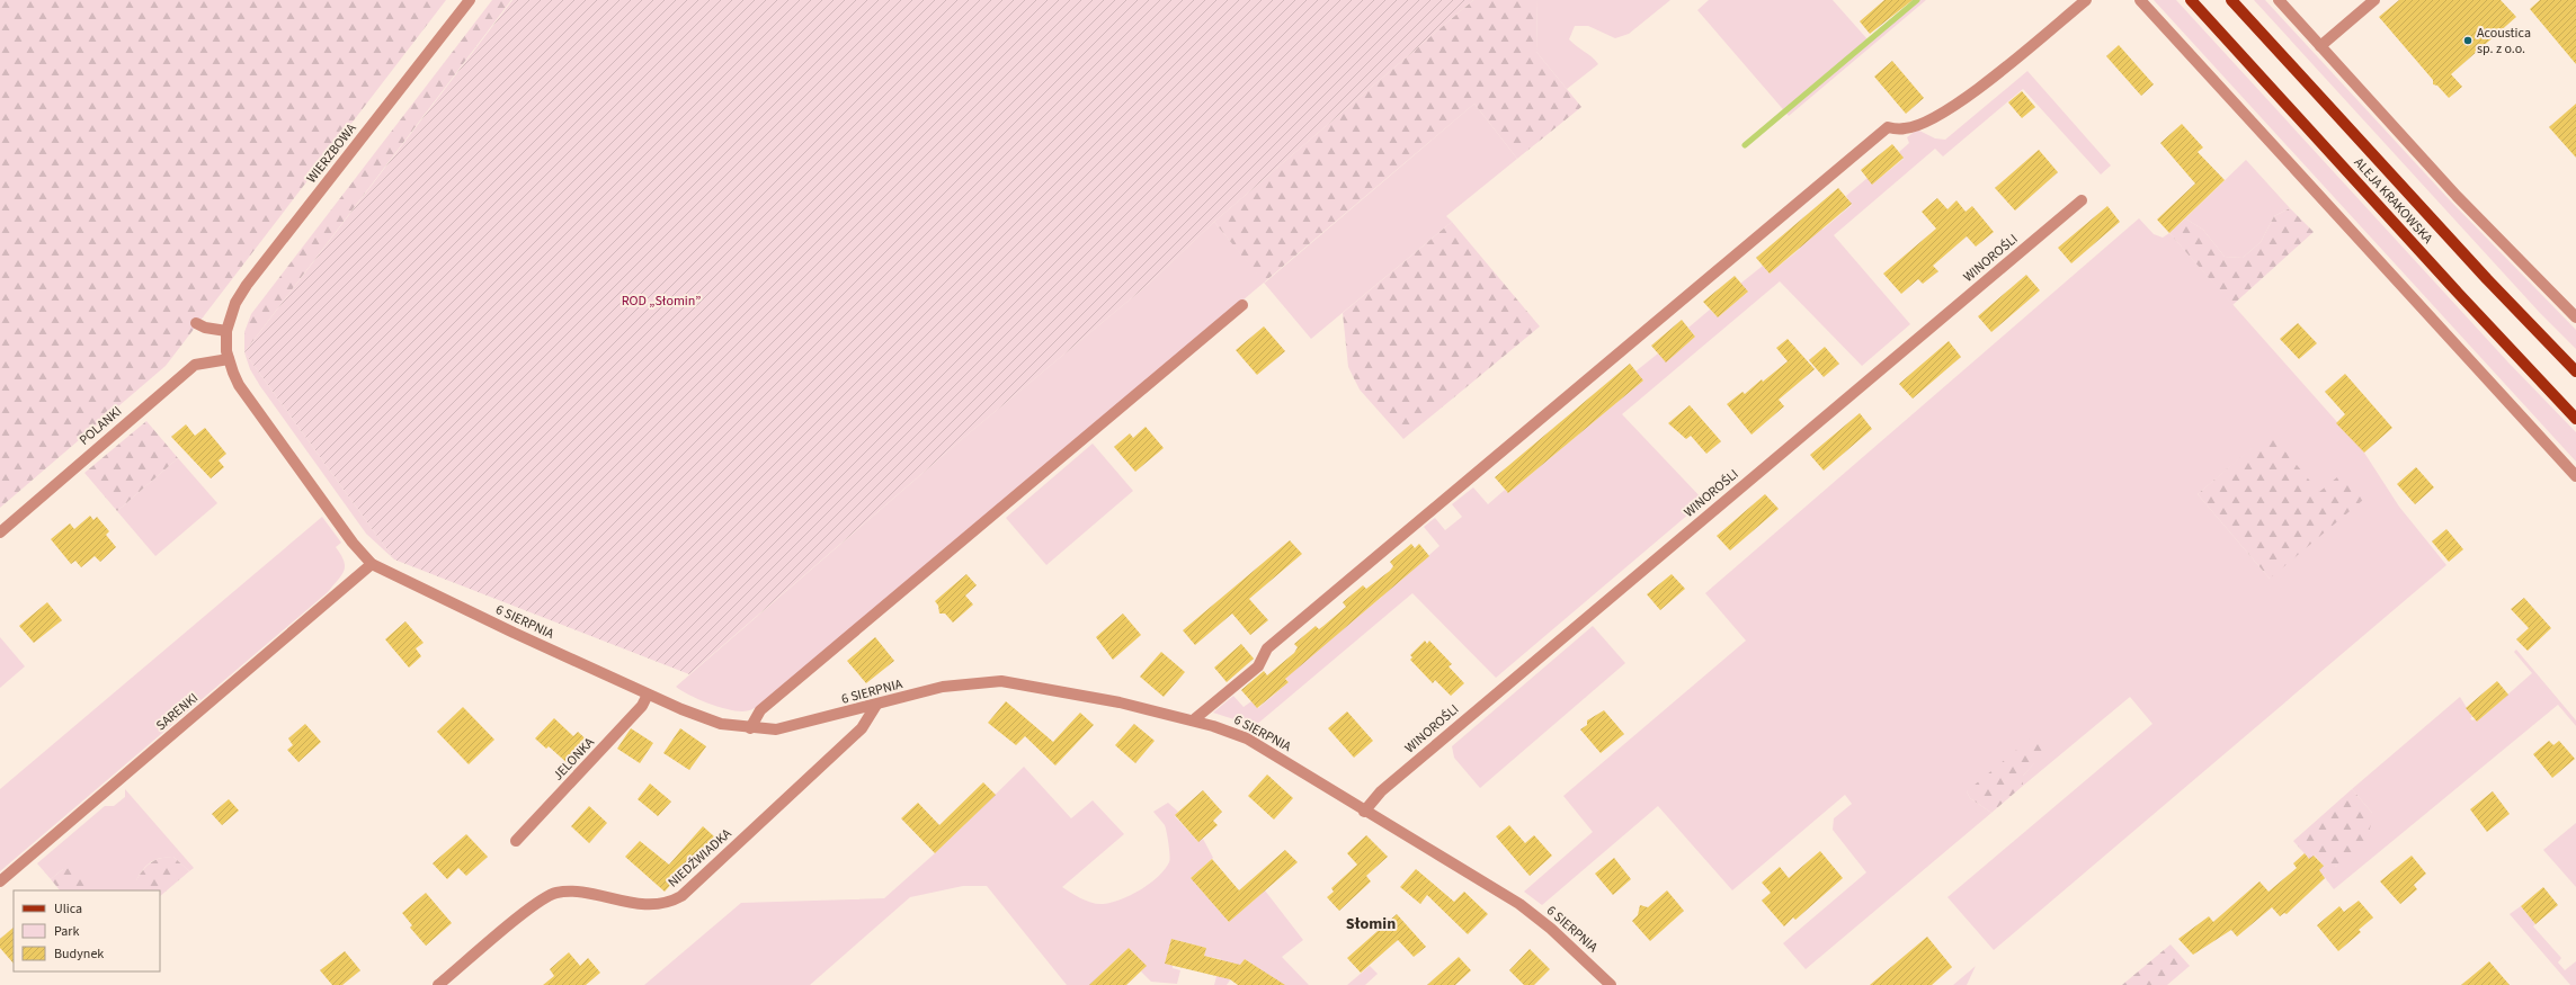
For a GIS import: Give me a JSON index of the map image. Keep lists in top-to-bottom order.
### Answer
{
  "streets": {
    "main road": ["ALEJA KRAKOWSKA"],
    "street": [
      "WIERZBOWA",
      "WINOROŚLI",
      "POLANKI",
      "6 SIERPNIA",
      "SARENKI",
      "JELONKA",
      "NIEDŹWIADKA"
    ]
  },
  "crossings": [
    ["WIERZBOWA", "6 SIERPNIA"],
    ["WINOROŚLI", "6 SIERPNIA"],
    ["POLANKI", "6 SIERPNIA"],
    ["6 SIERPNIA", "SARENKI"],
    ["6 SIERPNIA", "JELONKA"],
    ["6 SIERPNIA", "NIEDŹWIADKA"]
  ],
  "districts": ["Słomin"],
  "parks": ["ROD „Słomin”"],
  "places": ["Acoustica sp. z o.o."],
  "legend": ["Ulica", "Park", "Budynek"]
}
